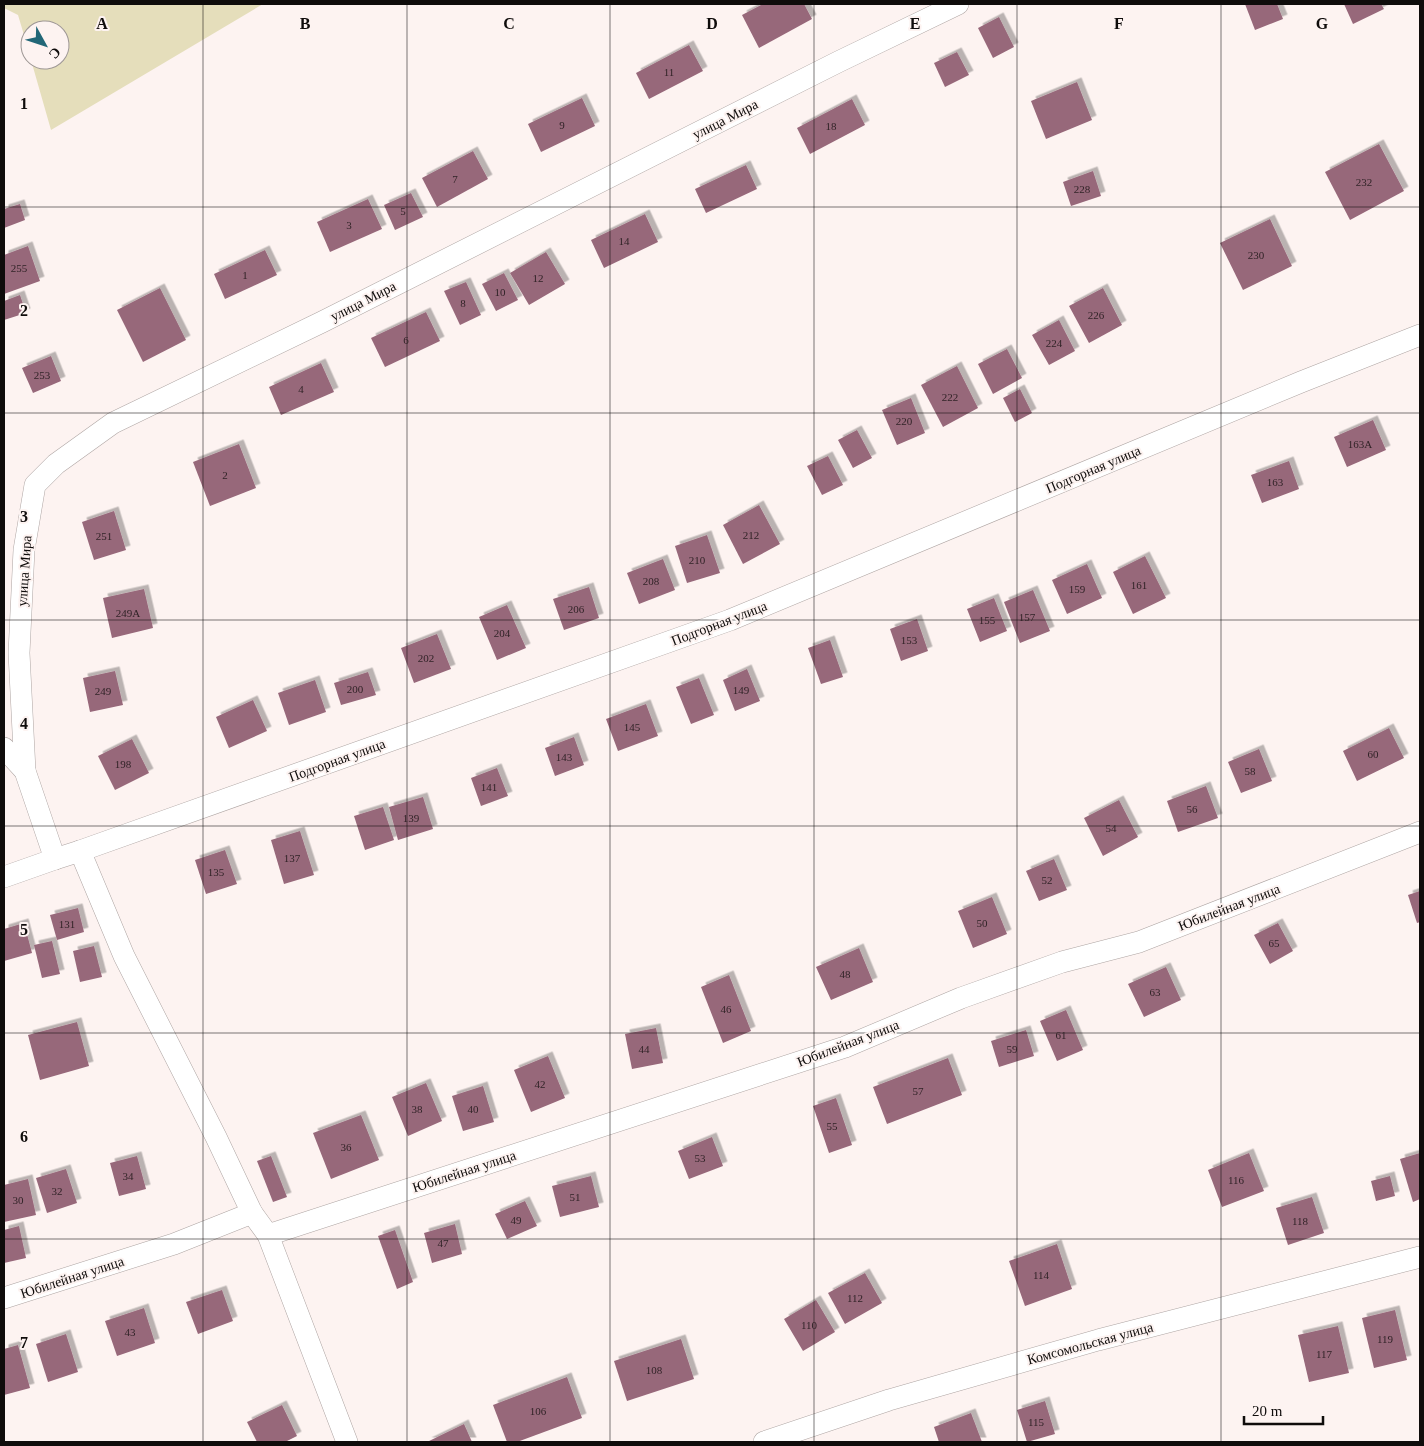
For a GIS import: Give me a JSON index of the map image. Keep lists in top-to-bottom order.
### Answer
{
  "streets": {
    "street": [
      "улица Мира",
      "Подгорная улица",
      "Юбилейная улица",
      "Комсомольская улица"
    ]
  },
  "house_numbers": [
    "11",
    "9",
    "18",
    "7",
    "232",
    "228",
    "5",
    "3",
    "14",
    "230",
    "255",
    "1",
    "12",
    "10",
    "8",
    "226",
    "6",
    "224",
    "253",
    "4",
    "222",
    "220",
    "163А",
    "2",
    "163",
    "212",
    "251",
    "210",
    "208",
    "161",
    "159",
    "206",
    "249А",
    "157",
    "155",
    "204",
    "153",
    "202",
    "200",
    "149",
    "249",
    "145",
    "60",
    "143",
    "198",
    "58",
    "141",
    "56",
    "139",
    "54",
    "137",
    "135",
    "52",
    "50",
    "131",
    "65",
    "48",
    "63",
    "46",
    "61",
    "44",
    "59",
    "42",
    "57",
    "38",
    "40",
    "55",
    "36",
    "53",
    "34",
    "116",
    "32",
    "51",
    "30",
    "49",
    "118",
    "47",
    "114",
    "112",
    "110",
    "43",
    "119",
    "117",
    "108",
    "106",
    "115"
  ],
  "scale_bar": "20 m",
  "north": "bottom right",
  "grid": {
    "columns": [
      "A",
      "B",
      "C",
      "D",
      "E",
      "F",
      "G"
    ],
    "rows": [
      "1",
      "2",
      "3",
      "4",
      "5",
      "6",
      "7"
    ]
  }
}
